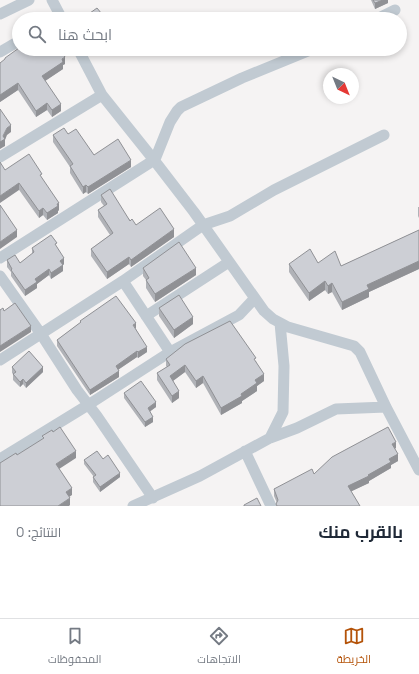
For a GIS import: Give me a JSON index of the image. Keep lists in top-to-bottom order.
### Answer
{
  "north": "bottom right",
  "page": {
    "search": "ابحث هنا",
    "heading": ["بالقرب منك", "النتائج: 0"],
    "nav": ["الخريطة", "الاتجاهات", "المحفوظات"]
  }
}
